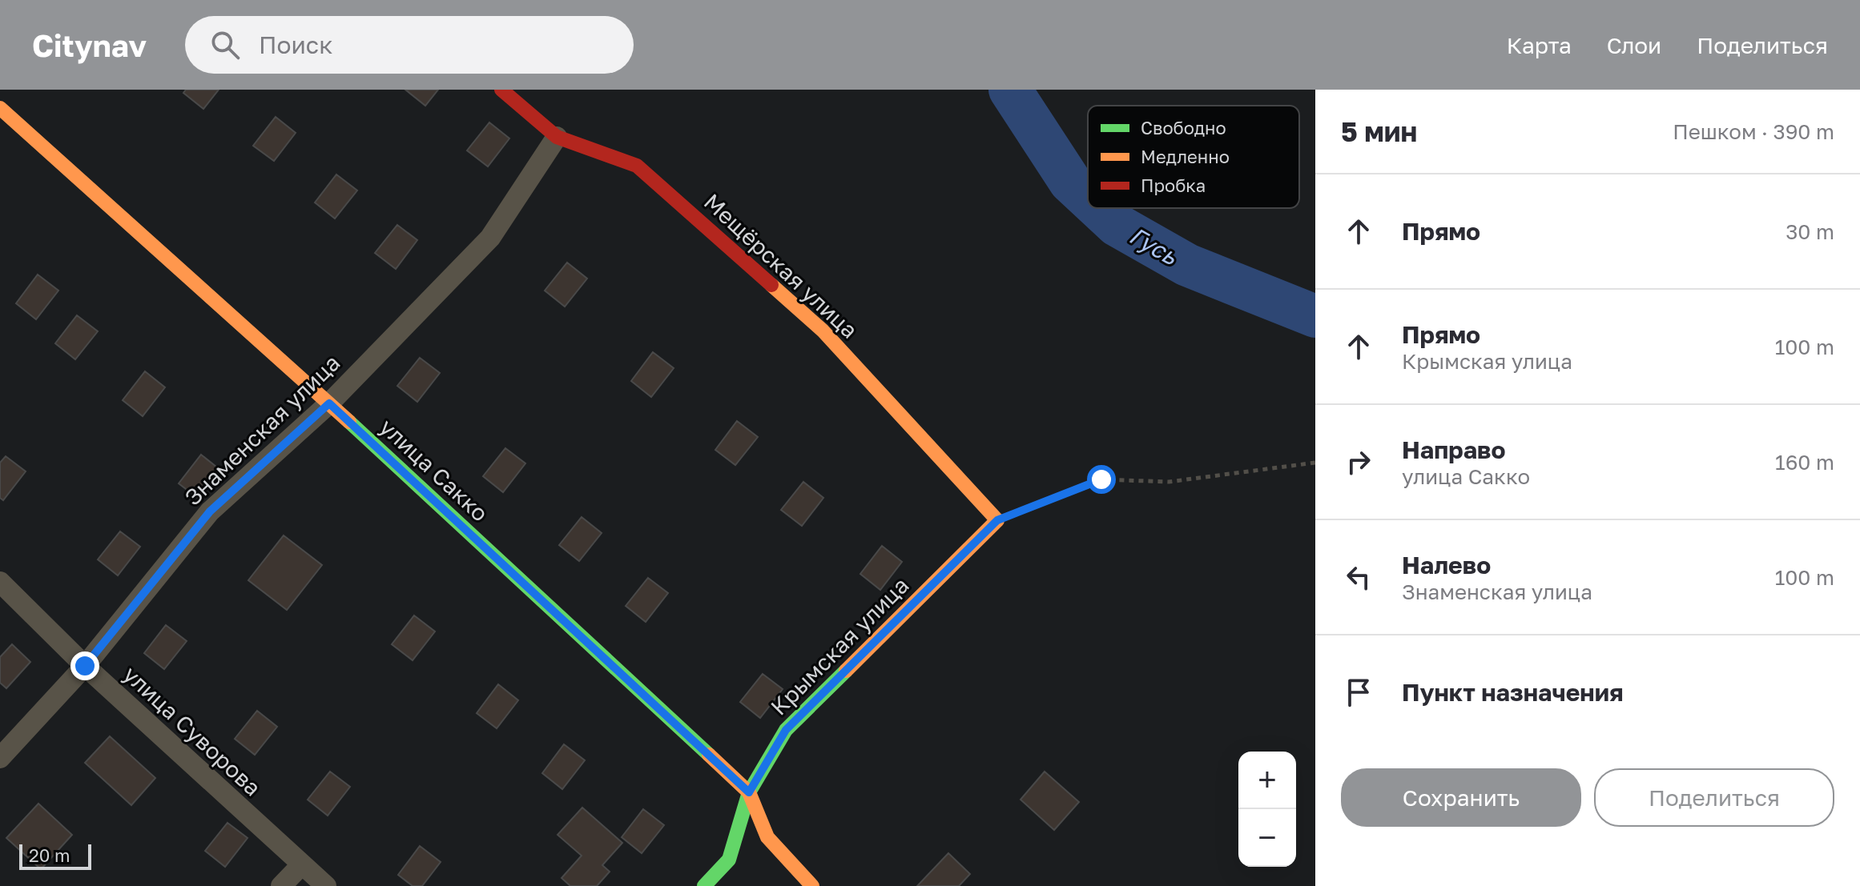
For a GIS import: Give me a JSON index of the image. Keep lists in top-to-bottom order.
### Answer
{
  "streets": {
    "street": [
      "Мещёрская улица",
      "Знаменская улица",
      "улица Сакко",
      "Крымская улица",
      "улица Суворова"
    ]
  },
  "crossings": [
    ["Мещёрская улица", "Знаменская улица"],
    ["Мещёрская улица", "Крымская улица"],
    ["Знаменская улица", "улица Сакко"],
    ["Знаменская улица", "улица Суворова"],
    ["улица Сакко", "Крымская улица"]
  ],
  "water": ["Гусь"],
  "legend": ["Свободно", "Медленно", "Пробка"],
  "scale_bar": "20 m",
  "page": {
    "header": "Citynav",
    "search": "Поиск",
    "nav": ["Карта", "Слои", "Поделиться"],
    "heading": ["5 мин", "Пешком · 390 m"],
    "list": [
      ["Прямо", "30 m"],
      ["Прямо", "Крымская улица", "100 m"],
      ["Направо", "улица Сакко", "160 m"],
      ["Налево", "Знаменская улица", "100 m"],
      "Пункт назначения"
    ],
    "buttons": ["Сохранить", "Поделиться"],
    "map_buttons": ["+", "−"],
    "scale": "20 m"
  }
}
